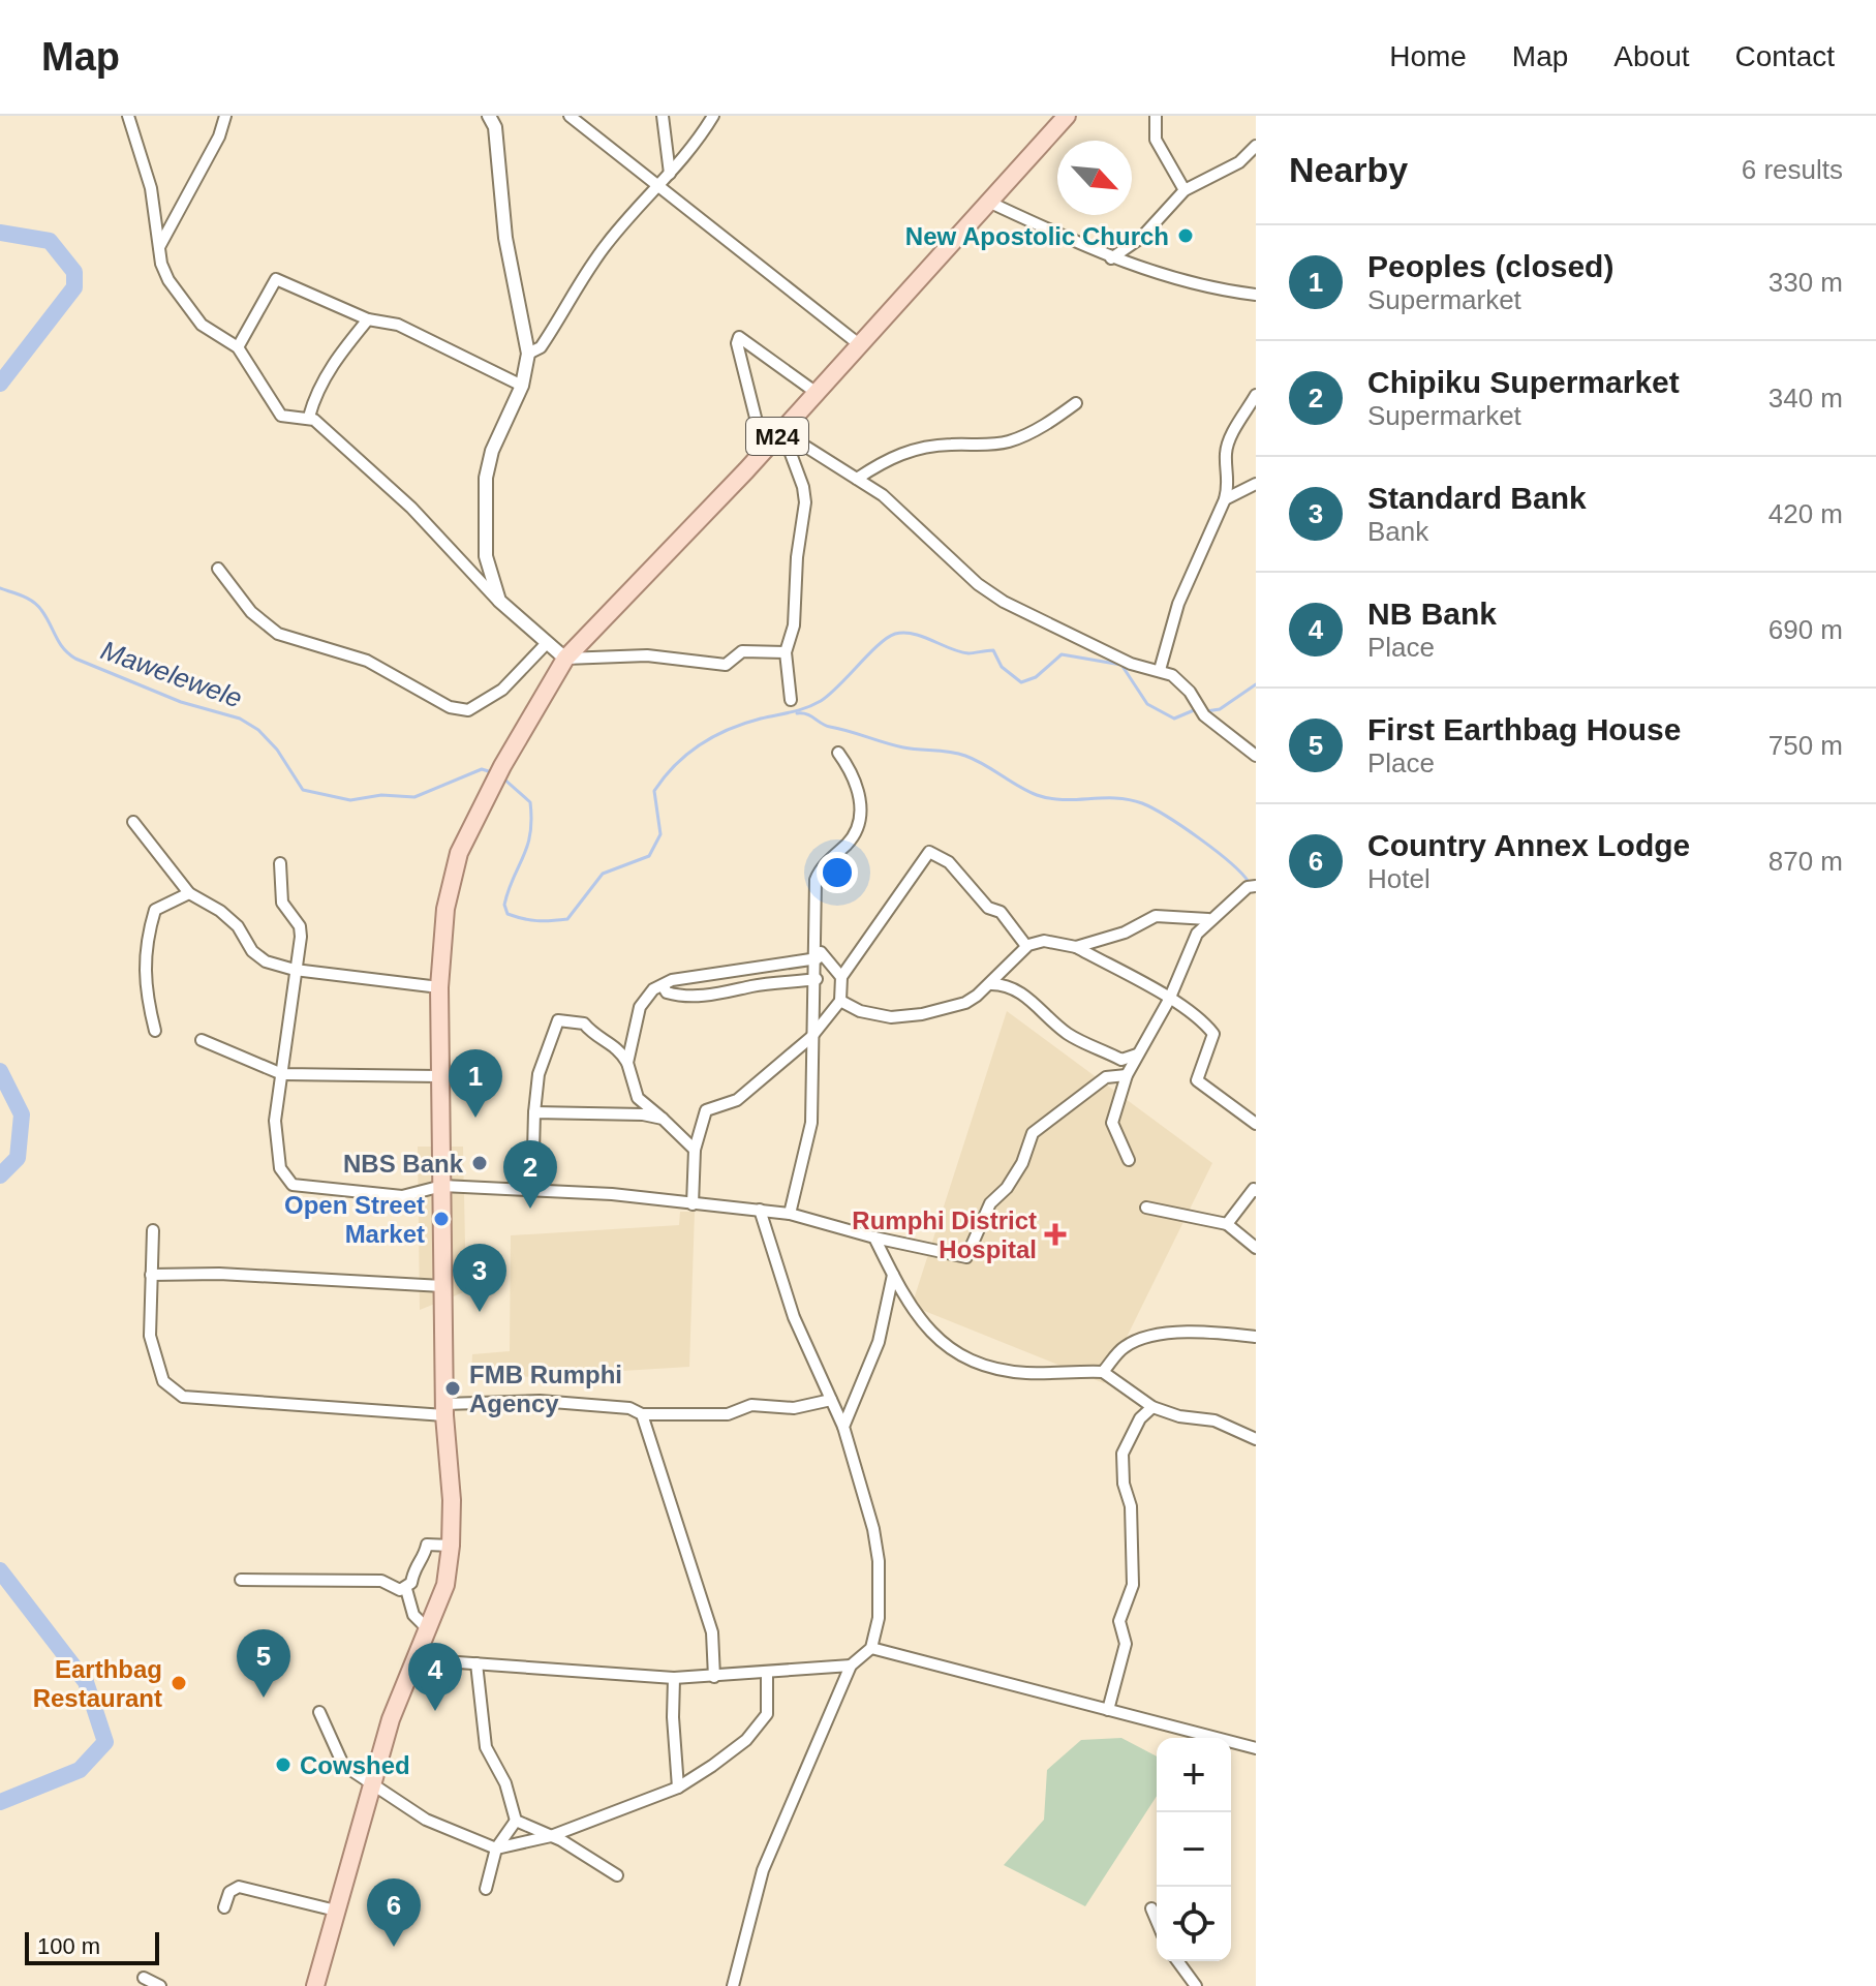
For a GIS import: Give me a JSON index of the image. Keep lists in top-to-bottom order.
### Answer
{
  "streets": {
    "main road": ["M24"]
  },
  "water": ["Mawelewele"],
  "places": {
    "other": [
      "New Apostolic Church",
      "NBS Bank",
      "Open Street Market",
      "FMB Rumphi Agency",
      "Earthbag Restaurant",
      "Cowshed"
    ],
    "health": ["Rumphi District Hospital"]
  },
  "scale_bar": "100 m",
  "north": "bottom right",
  "page": {
    "header": "Map",
    "nav": [
      "Home",
      "Map",
      "About",
      "Contact"
    ],
    "heading": ["Nearby", "6 results"],
    "list": [
      {
        "mark": "1",
        "name": "Peoples (closed)",
        "note": "Supermarket",
        "value": "330 m"
      },
      {
        "mark": "2",
        "name": "Chipiku Supermarket",
        "note": "Supermarket",
        "value": "340 m"
      },
      {
        "mark": "3",
        "name": "Standard Bank",
        "note": "Bank",
        "value": "420 m"
      },
      {
        "mark": "4",
        "name": "NB Bank",
        "note": "Place",
        "value": "690 m"
      },
      {
        "mark": "5",
        "name": "First Earthbag House",
        "note": "Place",
        "value": "750 m"
      },
      {
        "mark": "6",
        "name": "Country Annex Lodge",
        "note": "Hotel",
        "value": "870 m"
      }
    ],
    "pins": [
      "1",
      "2",
      "3",
      "5",
      "4",
      "6"
    ],
    "map_buttons": ["+", "−"],
    "scale": "100 m"
  }
}
